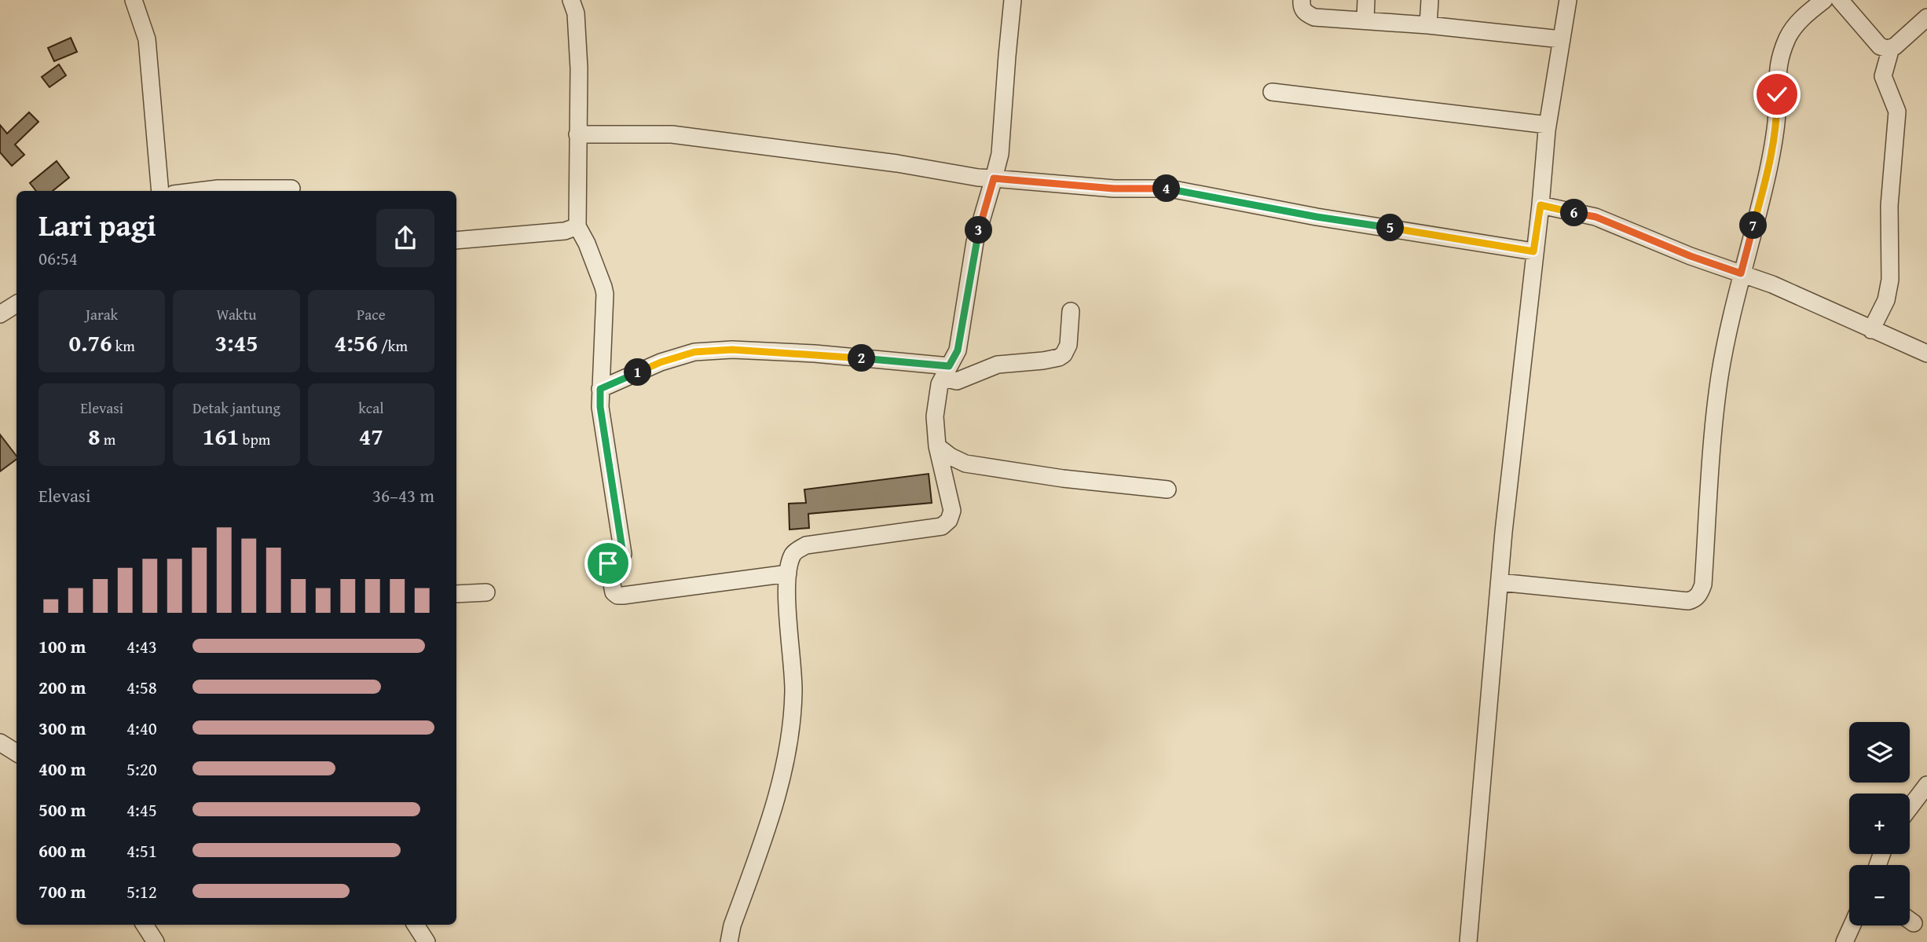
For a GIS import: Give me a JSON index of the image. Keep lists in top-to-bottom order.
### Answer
{
  "page": {
    "pins": [
      "4",
      "6",
      "7",
      "5",
      "3",
      "2",
      "1"
    ],
    "heading": ["Lari pagi", "06:54"],
    "stats": [
      ["Jarak", "0.76 km"],
      ["Waktu", "3:45"],
      ["Pace", "4:56 /km"],
      ["Elevasi", "8 m"],
      ["Detak jantung", "161 bpm"],
      ["kcal", "47"]
    ],
    "chart": ["Elevasi", "36–43 m"],
    "list": [
      {
        "name": "100 m",
        "note": "4:43"
      },
      {
        "name": "200 m",
        "note": "4:58"
      },
      {
        "name": "300 m",
        "note": "4:40"
      },
      {
        "name": "400 m",
        "note": "5:20"
      },
      {
        "name": "500 m",
        "note": "4:45"
      },
      {
        "name": "600 m",
        "note": "4:51"
      },
      {
        "name": "700 m",
        "note": "5:12"
      }
    ],
    "map_buttons": ["+", "−"]
  }
}
